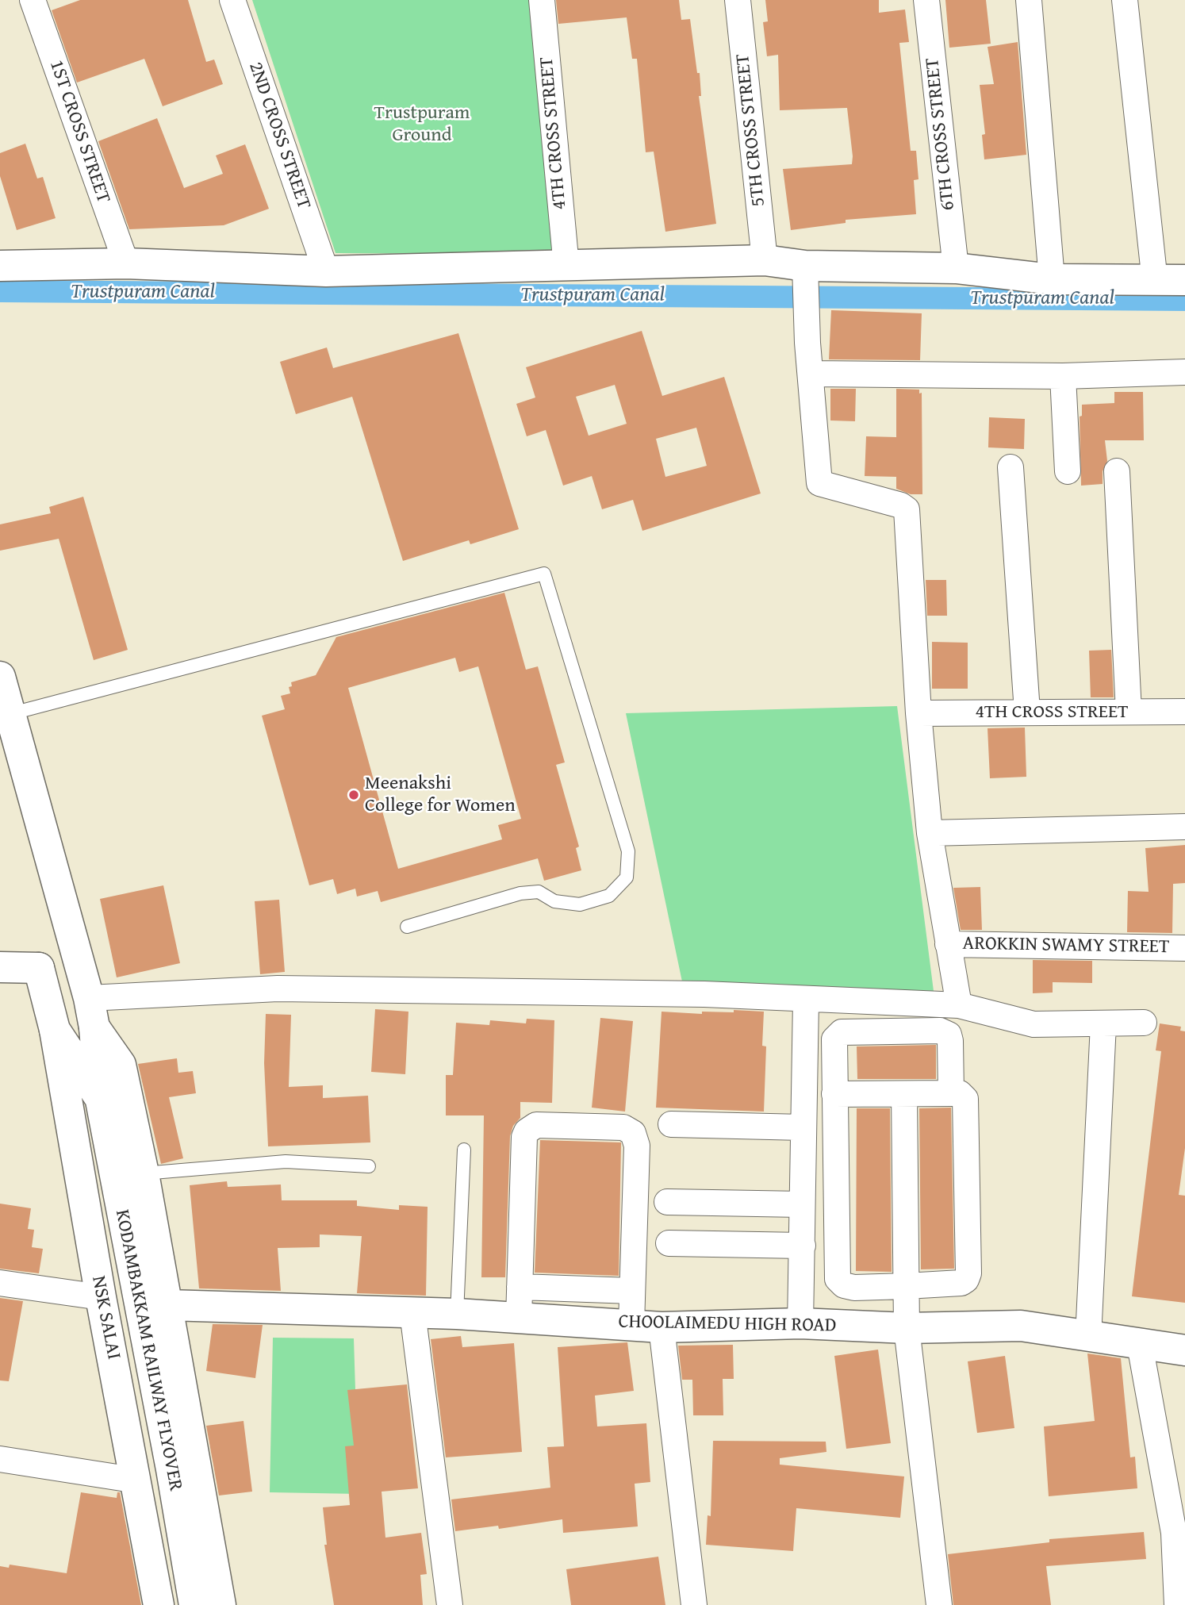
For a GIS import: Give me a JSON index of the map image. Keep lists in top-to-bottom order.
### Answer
{
  "streets": {
    "street": [
      "5TH CROSS STREET",
      "1ST CROSS STREET",
      "4TH CROSS STREET",
      "6TH CROSS STREET",
      "2ND CROSS STREET",
      "AROKKIN SWAMY STREET",
      "NSK SALAI",
      "CHOOLAIMEDU HIGH ROAD",
      "KODAMBAKKAM RAILWAY FLYOVER"
    ]
  },
  "crossings": [
    ["NSK SALAI", "KODAMBAKKAM RAILWAY FLYOVER"]
  ],
  "water": ["Trustpuram Canal"],
  "parks": ["Trustpuram Ground"],
  "places": ["Meenakshi College for Women"]
}
